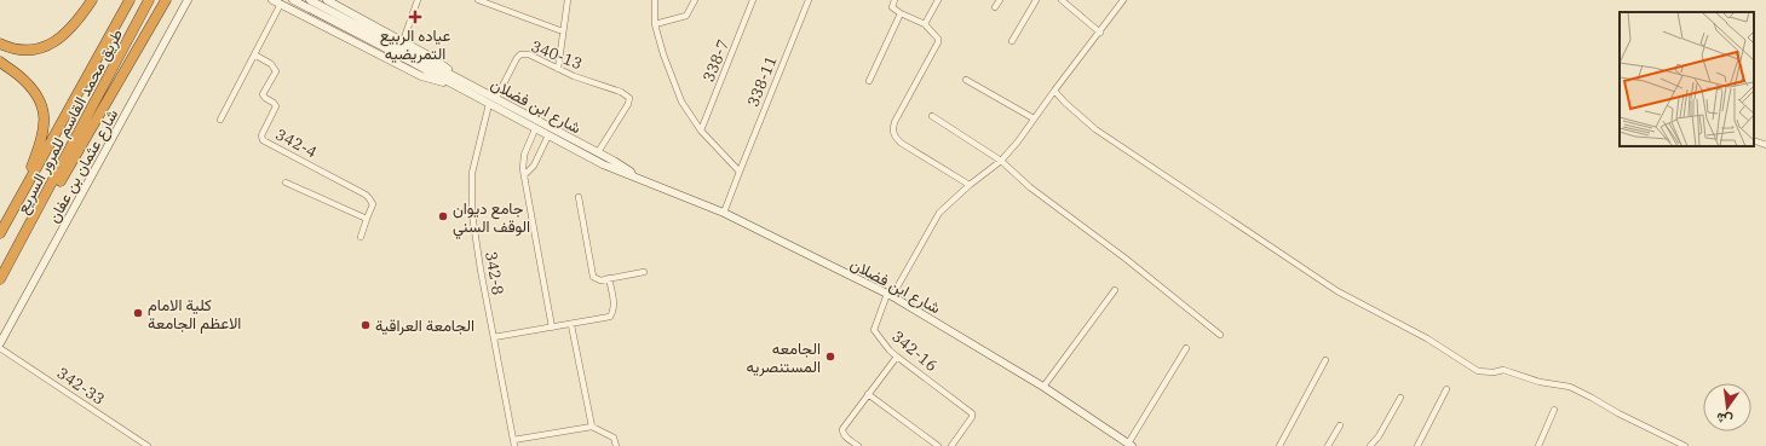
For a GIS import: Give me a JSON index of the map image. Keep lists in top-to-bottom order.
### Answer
{
  "streets": {
    "highway": ["طريق محمد القاسم للمرور السريع"],
    "street": [
      "340-13",
      "338-7",
      "338-11",
      "شارع ابن فضلان",
      "342-4",
      "شارع عثمان بن عفان",
      "342-8",
      "342-16",
      "342-33"
    ]
  },
  "crossings": [
    ["340-13", "شارع ابن فضلان"],
    ["338-11", "شارع ابن فضلان"],
    ["شارع ابن فضلان", "342-8"],
    ["شارع ابن فضلان", "342-16"]
  ],
  "places": {
    "health": ["عياده الربيع التمريضيه"],
    "other": [
      "جامع ديوان الوقف السني",
      "كلية الامام الاعظم الجامعة",
      "الجامعة العراقية",
      "الجامعه المستنصريه"
    ]
  },
  "north": "bottom"
}
